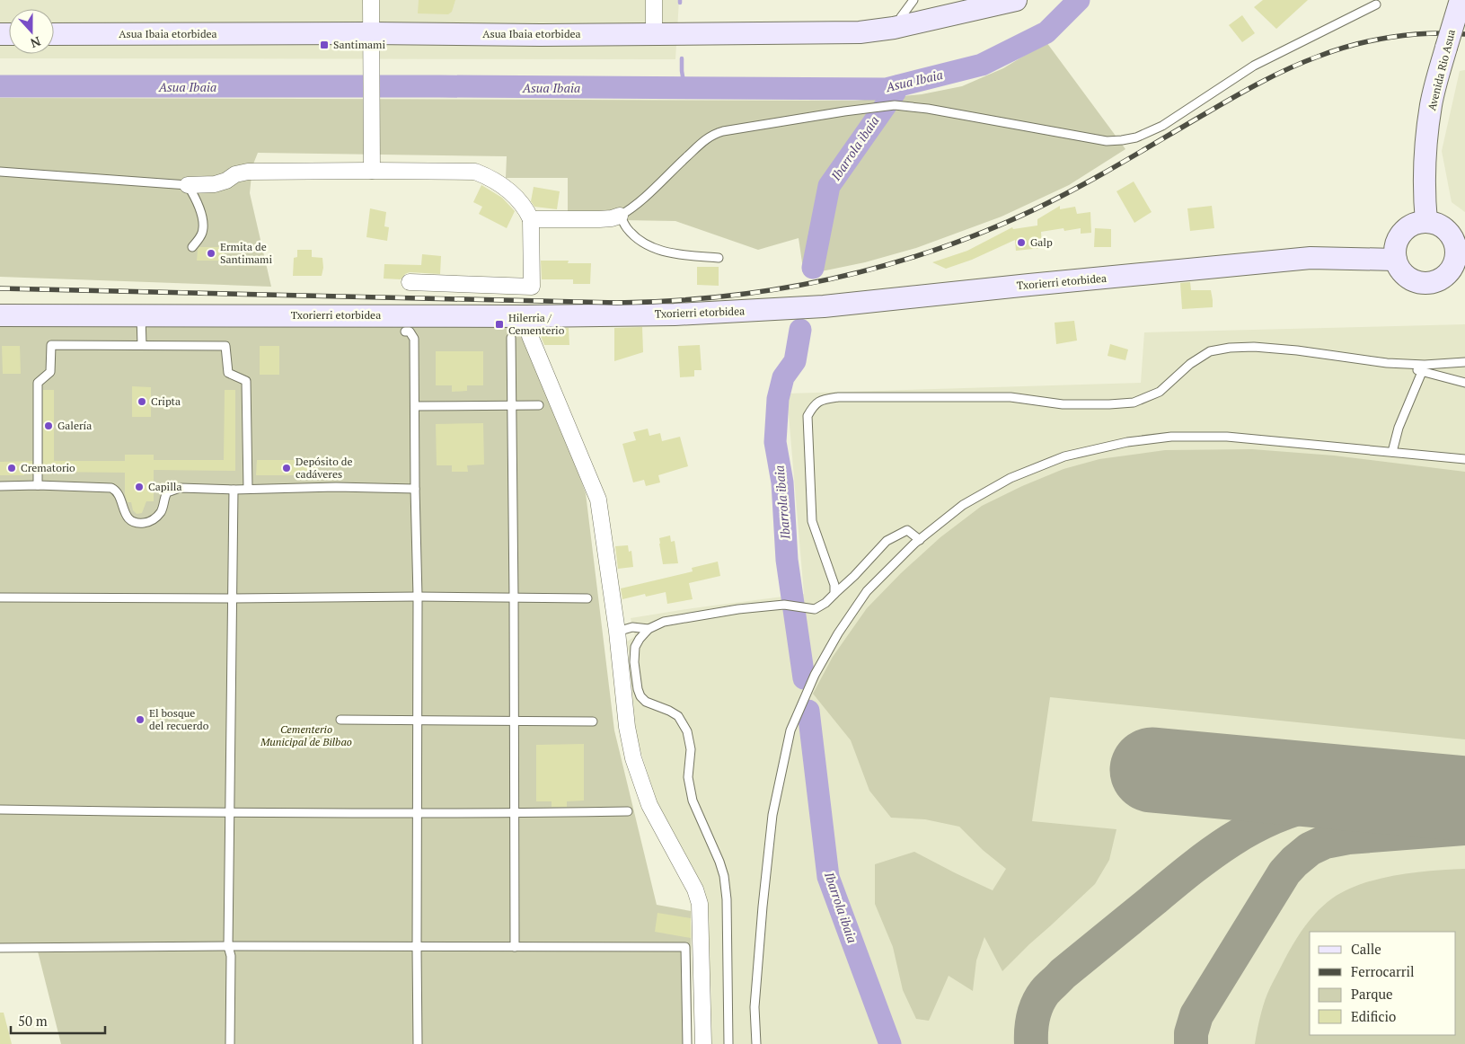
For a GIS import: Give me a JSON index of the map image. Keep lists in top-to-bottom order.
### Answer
{
  "streets": {
    "street": ["Asua Ibaia etorbidea", "Avenida Rio Asua", "Txorierri etorbidea"]
  },
  "crossings": [
    ["Avenida Rio Asua", "Txorierri etorbidea"]
  ],
  "water": ["Asua Ibaia", "Ibarrola ibaia"],
  "parks": ["Cementerio Municipal de Bilbao"],
  "places": {
    "transit": ["Santimami", "Hilerria / Cementerio"],
    "other": [
      "Galp",
      "Ermita de Santimami",
      "Cripta",
      "Galería",
      "Crematorio",
      "Depósito de cadáveres",
      "Capilla",
      "El bosque del recuerdo"
    ]
  },
  "legend": [
    "Calle",
    "Ferrocarril",
    "Parque",
    "Edificio"
  ],
  "scale_bar": "50 m",
  "north": "bottom"
}
